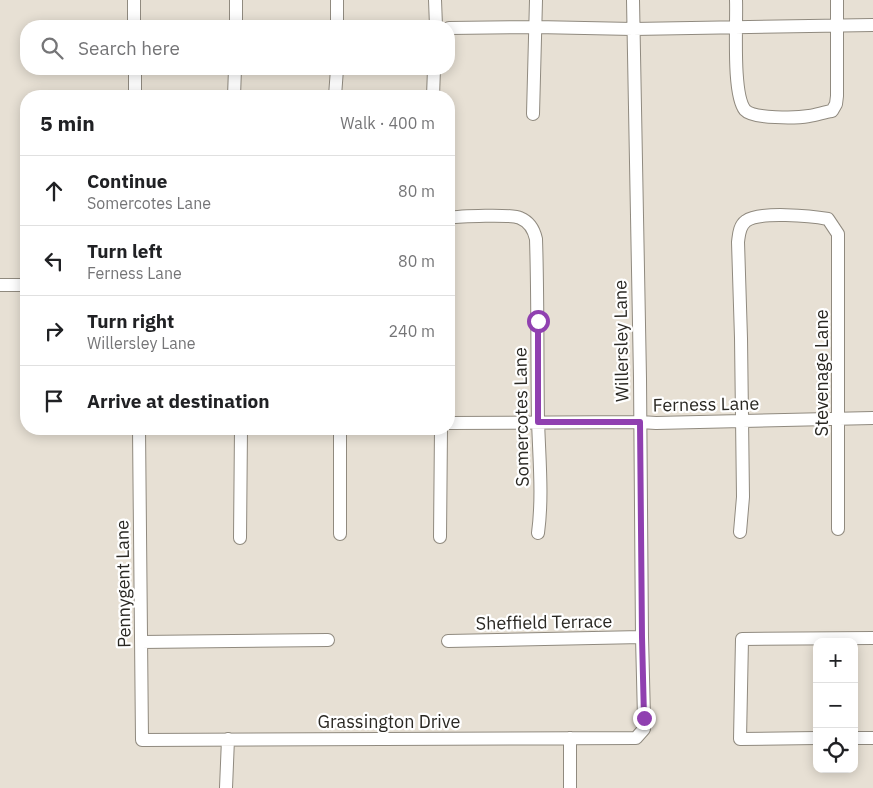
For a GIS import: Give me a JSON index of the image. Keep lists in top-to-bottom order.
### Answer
{
  "streets": {
    "street": [
      "Willersley Lane",
      "Stevenage Lane",
      "Ferness Lane",
      "Somercotes Lane",
      "Pennygent Lane",
      "Sheffield Terrace",
      "Grassington Drive"
    ]
  },
  "crossings": [
    ["Willersley Lane", "Ferness Lane"],
    ["Willersley Lane", "Sheffield Terrace"],
    ["Willersley Lane", "Grassington Drive"],
    ["Stevenage Lane", "Ferness Lane"],
    ["Ferness Lane", "Somercotes Lane"],
    ["Pennygent Lane", "Grassington Drive"]
  ],
  "page": {
    "search": "Search here",
    "heading": ["5 min", "Walk · 400 m"],
    "list": [
      ["Continue", "Somercotes Lane", "80 m"],
      ["Turn left", "Ferness Lane", "80 m"],
      ["Turn right", "Willersley Lane", "240 m"],
      "Arrive at destination"
    ],
    "map_buttons": ["+", "−"]
  }
}
